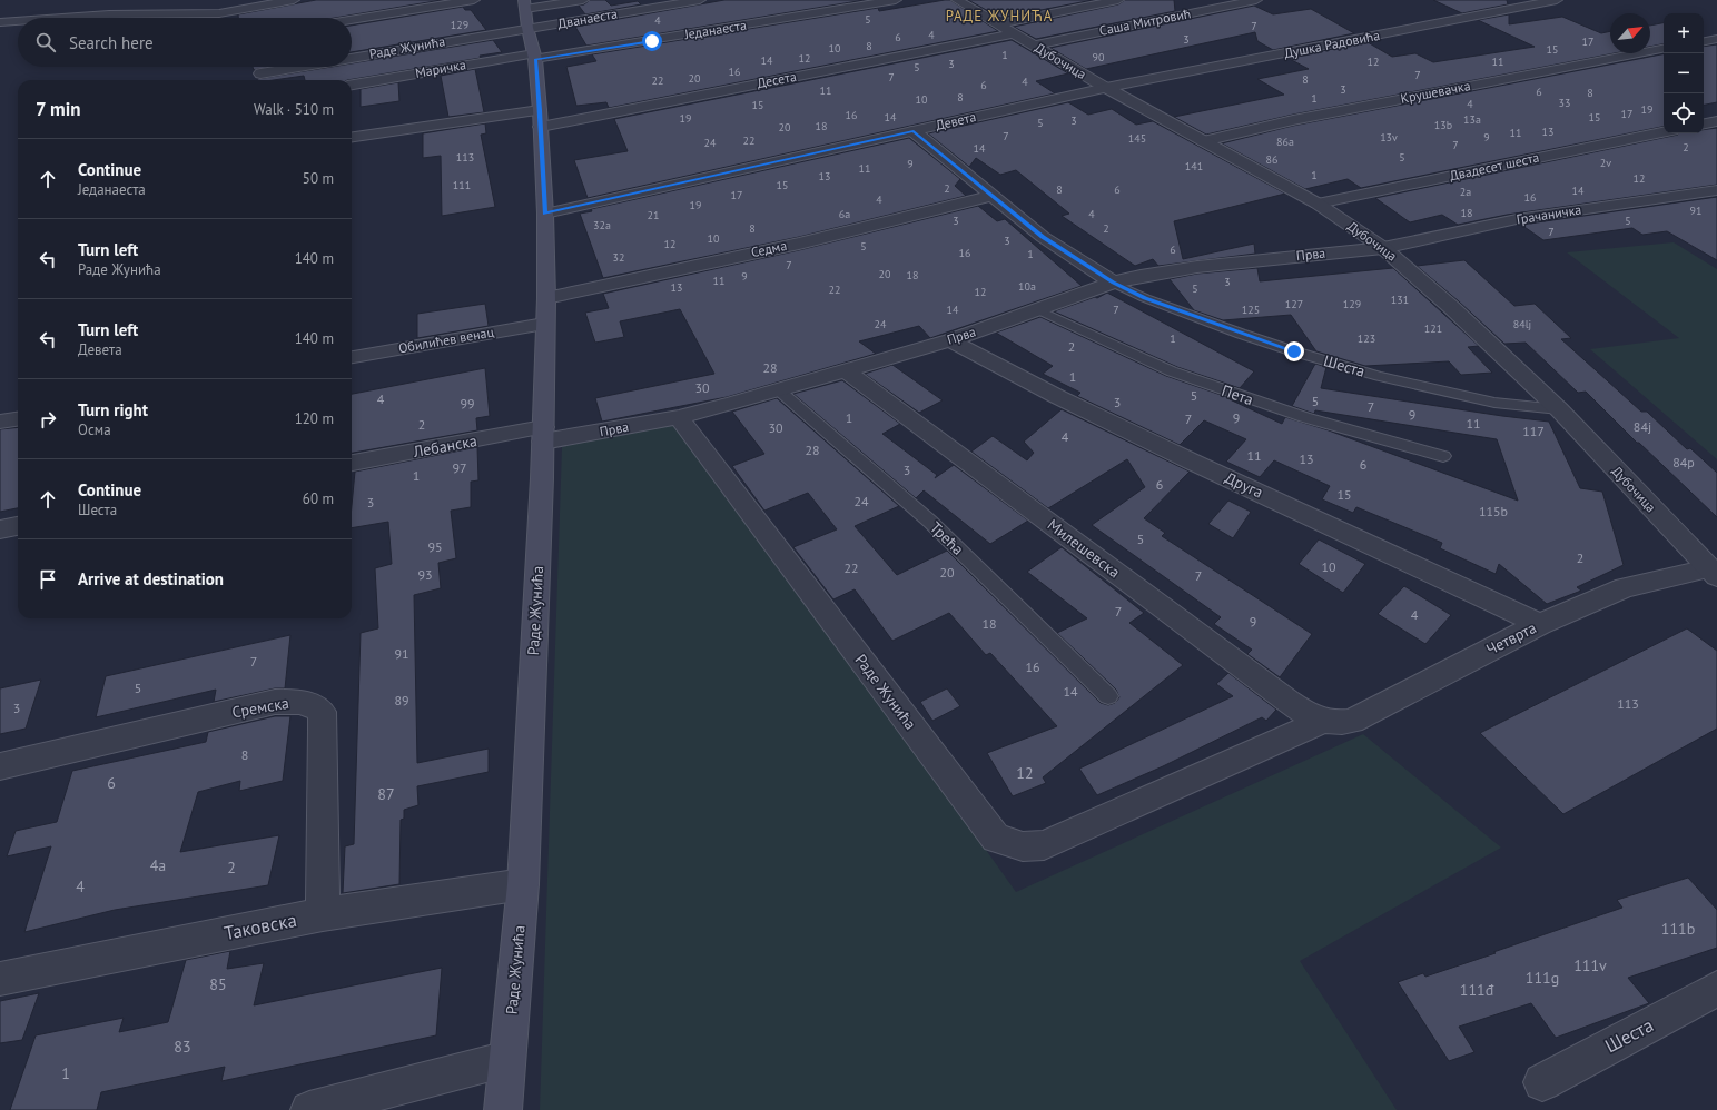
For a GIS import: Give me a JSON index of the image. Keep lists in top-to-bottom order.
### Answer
{
  "streets": {
    "main road": ["Раде Жунића"],
    "street": [
      "Дванаеста",
      "Саша Митровић",
      "Једанаеста",
      "Душка Радовића",
      "Дубочица",
      "Маричка",
      "Десета",
      "Крушевачка",
      "Девета",
      "Двадесет шеста",
      "Грачаничка",
      "Седма",
      "Прва",
      "Обилићев венац",
      "Шеста",
      "Лебанска",
      "Друга",
      "Милешевска",
      "Четврта",
      "Сремска",
      "Таковска"
    ],
    "lane": ["Пета", "Трећа"]
  },
  "crossings": [
    ["Дванаеста", "Раде Жунића"],
    ["Саша Митровић", "Дубочица"],
    ["Једанаеста", "Раде Жунића"],
    ["Једанаеста", "Маричка"],
    ["Душка Радовића", "Дубочица"],
    ["Душка Радовића", "Девета"],
    ["Раде Жунића", "Маричка"],
    ["Раде Жунића", "Десета"],
    ["Раде Жунића", "Девета"],
    ["Раде Жунића", "Седма"],
    ["Раде Жунића", "Прва"],
    ["Раде Жунића", "Обилићев венац"],
    ["Раде Жунића", "Лебанска"],
    ["Раде Жунића", "Милешевска"],
    ["Раде Жунића", "Четврта"],
    ["Раде Жунића", "Таковска"],
    ["Дубочица", "Десета"],
    ["Дубочица", "Крушевачка"],
    ["Дубочица", "Девета"],
    ["Дубочица", "Двадесет шеста"],
    ["Дубочица", "Грачаничка"],
    ["Дубочица", "Прва"],
    ["Дубочица", "Шеста"],
    ["Дубочица", "Четврта"],
    ["Грачаничка", "Прва"],
    ["Седма", "Обилићев венац"],
    ["Прва", "Шеста"],
    ["Прва", "Пета"],
    ["Прва", "Лебанска"],
    ["Прва", "Друга"],
    ["Прва", "Трећа"],
    ["Прва", "Милешевска"],
    ["Друга", "Четврта"],
    ["Милешевска", "Четврта"],
    ["Сремска", "Таковска"]
  ],
  "districts": ["РАДЕ ЖУНИЋА"],
  "house_numbers": [
    "5",
    "4",
    "129",
    "7",
    "4",
    "6",
    "3",
    "17",
    "8",
    "10",
    "15",
    "1",
    "90",
    "12",
    "14",
    "12",
    "11",
    "3",
    "5",
    "16",
    "7",
    "7",
    "20",
    "8",
    "22",
    "4",
    "6",
    "3",
    "11",
    "6",
    "8",
    "8",
    "1",
    "10",
    "33",
    "4",
    "15",
    "19",
    "17",
    "16",
    "14",
    "15",
    "19",
    "13a",
    "3",
    "5",
    "13b",
    "18",
    "20",
    "13",
    "11",
    "7",
    "13v",
    "9",
    "145",
    "22",
    "86a",
    "24",
    "7",
    "2",
    "14",
    "113",
    "5",
    "86",
    "2v",
    "9",
    "141",
    "11",
    "1",
    "13",
    "12",
    "111",
    "15",
    "2",
    "8",
    "6",
    "14",
    "2a",
    "17",
    "16",
    "4",
    "19",
    "91",
    "18",
    "6a",
    "4",
    "21",
    "3",
    "5",
    "32a",
    "8",
    "2",
    "7",
    "10",
    "3",
    "12",
    "5",
    "6",
    "16",
    "1",
    "32",
    "7",
    "20",
    "18",
    "9",
    "11",
    "3",
    "10a",
    "13",
    "5",
    "22",
    "12",
    "131",
    "127",
    "129",
    "14",
    "7",
    "125",
    "24",
    "84lj",
    "121",
    "1",
    "123",
    "2",
    "28",
    "1",
    "30",
    "5",
    "4",
    "5",
    "3",
    "99",
    "7",
    "9",
    "1",
    "9",
    "7",
    "11",
    "2",
    "84j",
    "30",
    "117",
    "4",
    "28",
    "11",
    "13",
    "84p",
    "6",
    "97",
    "3",
    "1",
    "6",
    "15",
    "24",
    "3",
    "115b",
    "5",
    "95",
    "2",
    "10",
    "22",
    "20",
    "93",
    "7",
    "7",
    "4",
    "9",
    "18",
    "91",
    "7",
    "16",
    "5",
    "14",
    "89",
    "113",
    "3",
    "8",
    "12",
    "6",
    "87",
    "4a",
    "2",
    "4",
    "111b",
    "111v",
    "111g",
    "85",
    "111đ",
    "83",
    "1"
  ],
  "north": "top right",
  "page": {
    "map_buttons": ["+", "−"],
    "search": "Search here",
    "heading": ["7 min", "Walk · 510 m"],
    "list": [
      ["Continue", "Једанаеста", "50 m"],
      ["Turn left", "Раде Жунића", "140 m"],
      ["Turn left", "Девета", "140 m"],
      ["Turn right", "Осма", "120 m"],
      ["Continue", "Шеста", "60 m"],
      "Arrive at destination"
    ]
  }
}
